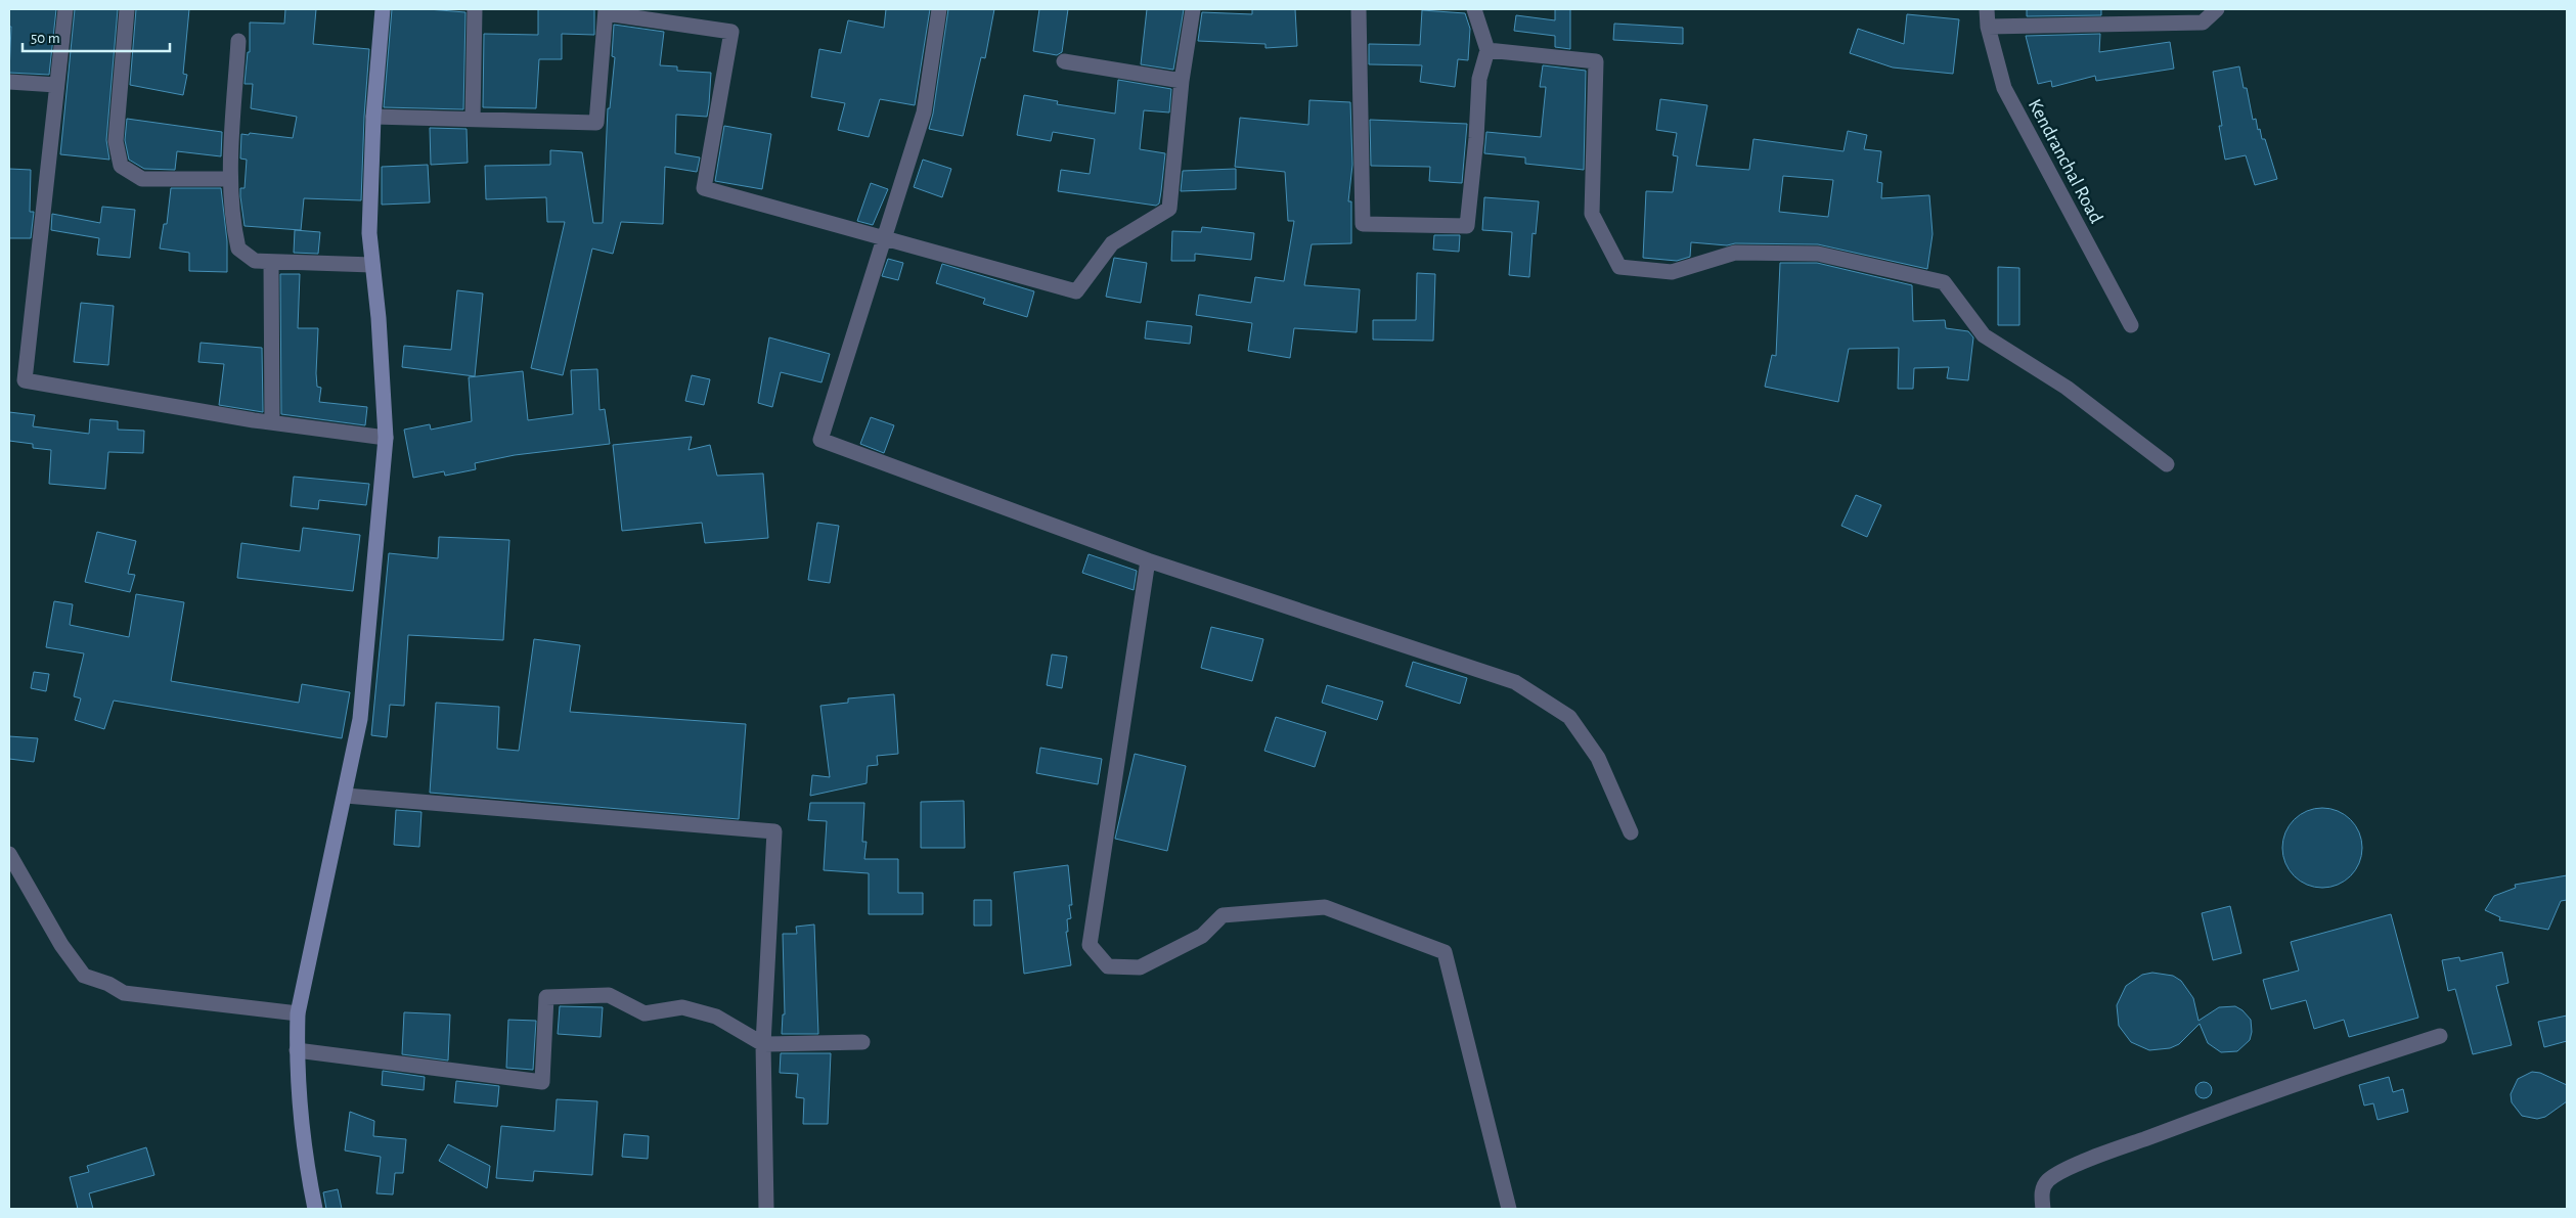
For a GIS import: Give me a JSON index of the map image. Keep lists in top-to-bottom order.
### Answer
{
  "streets": {
    "street": ["Kendranchal Road"]
  },
  "scale_bar": "50 m"
}
